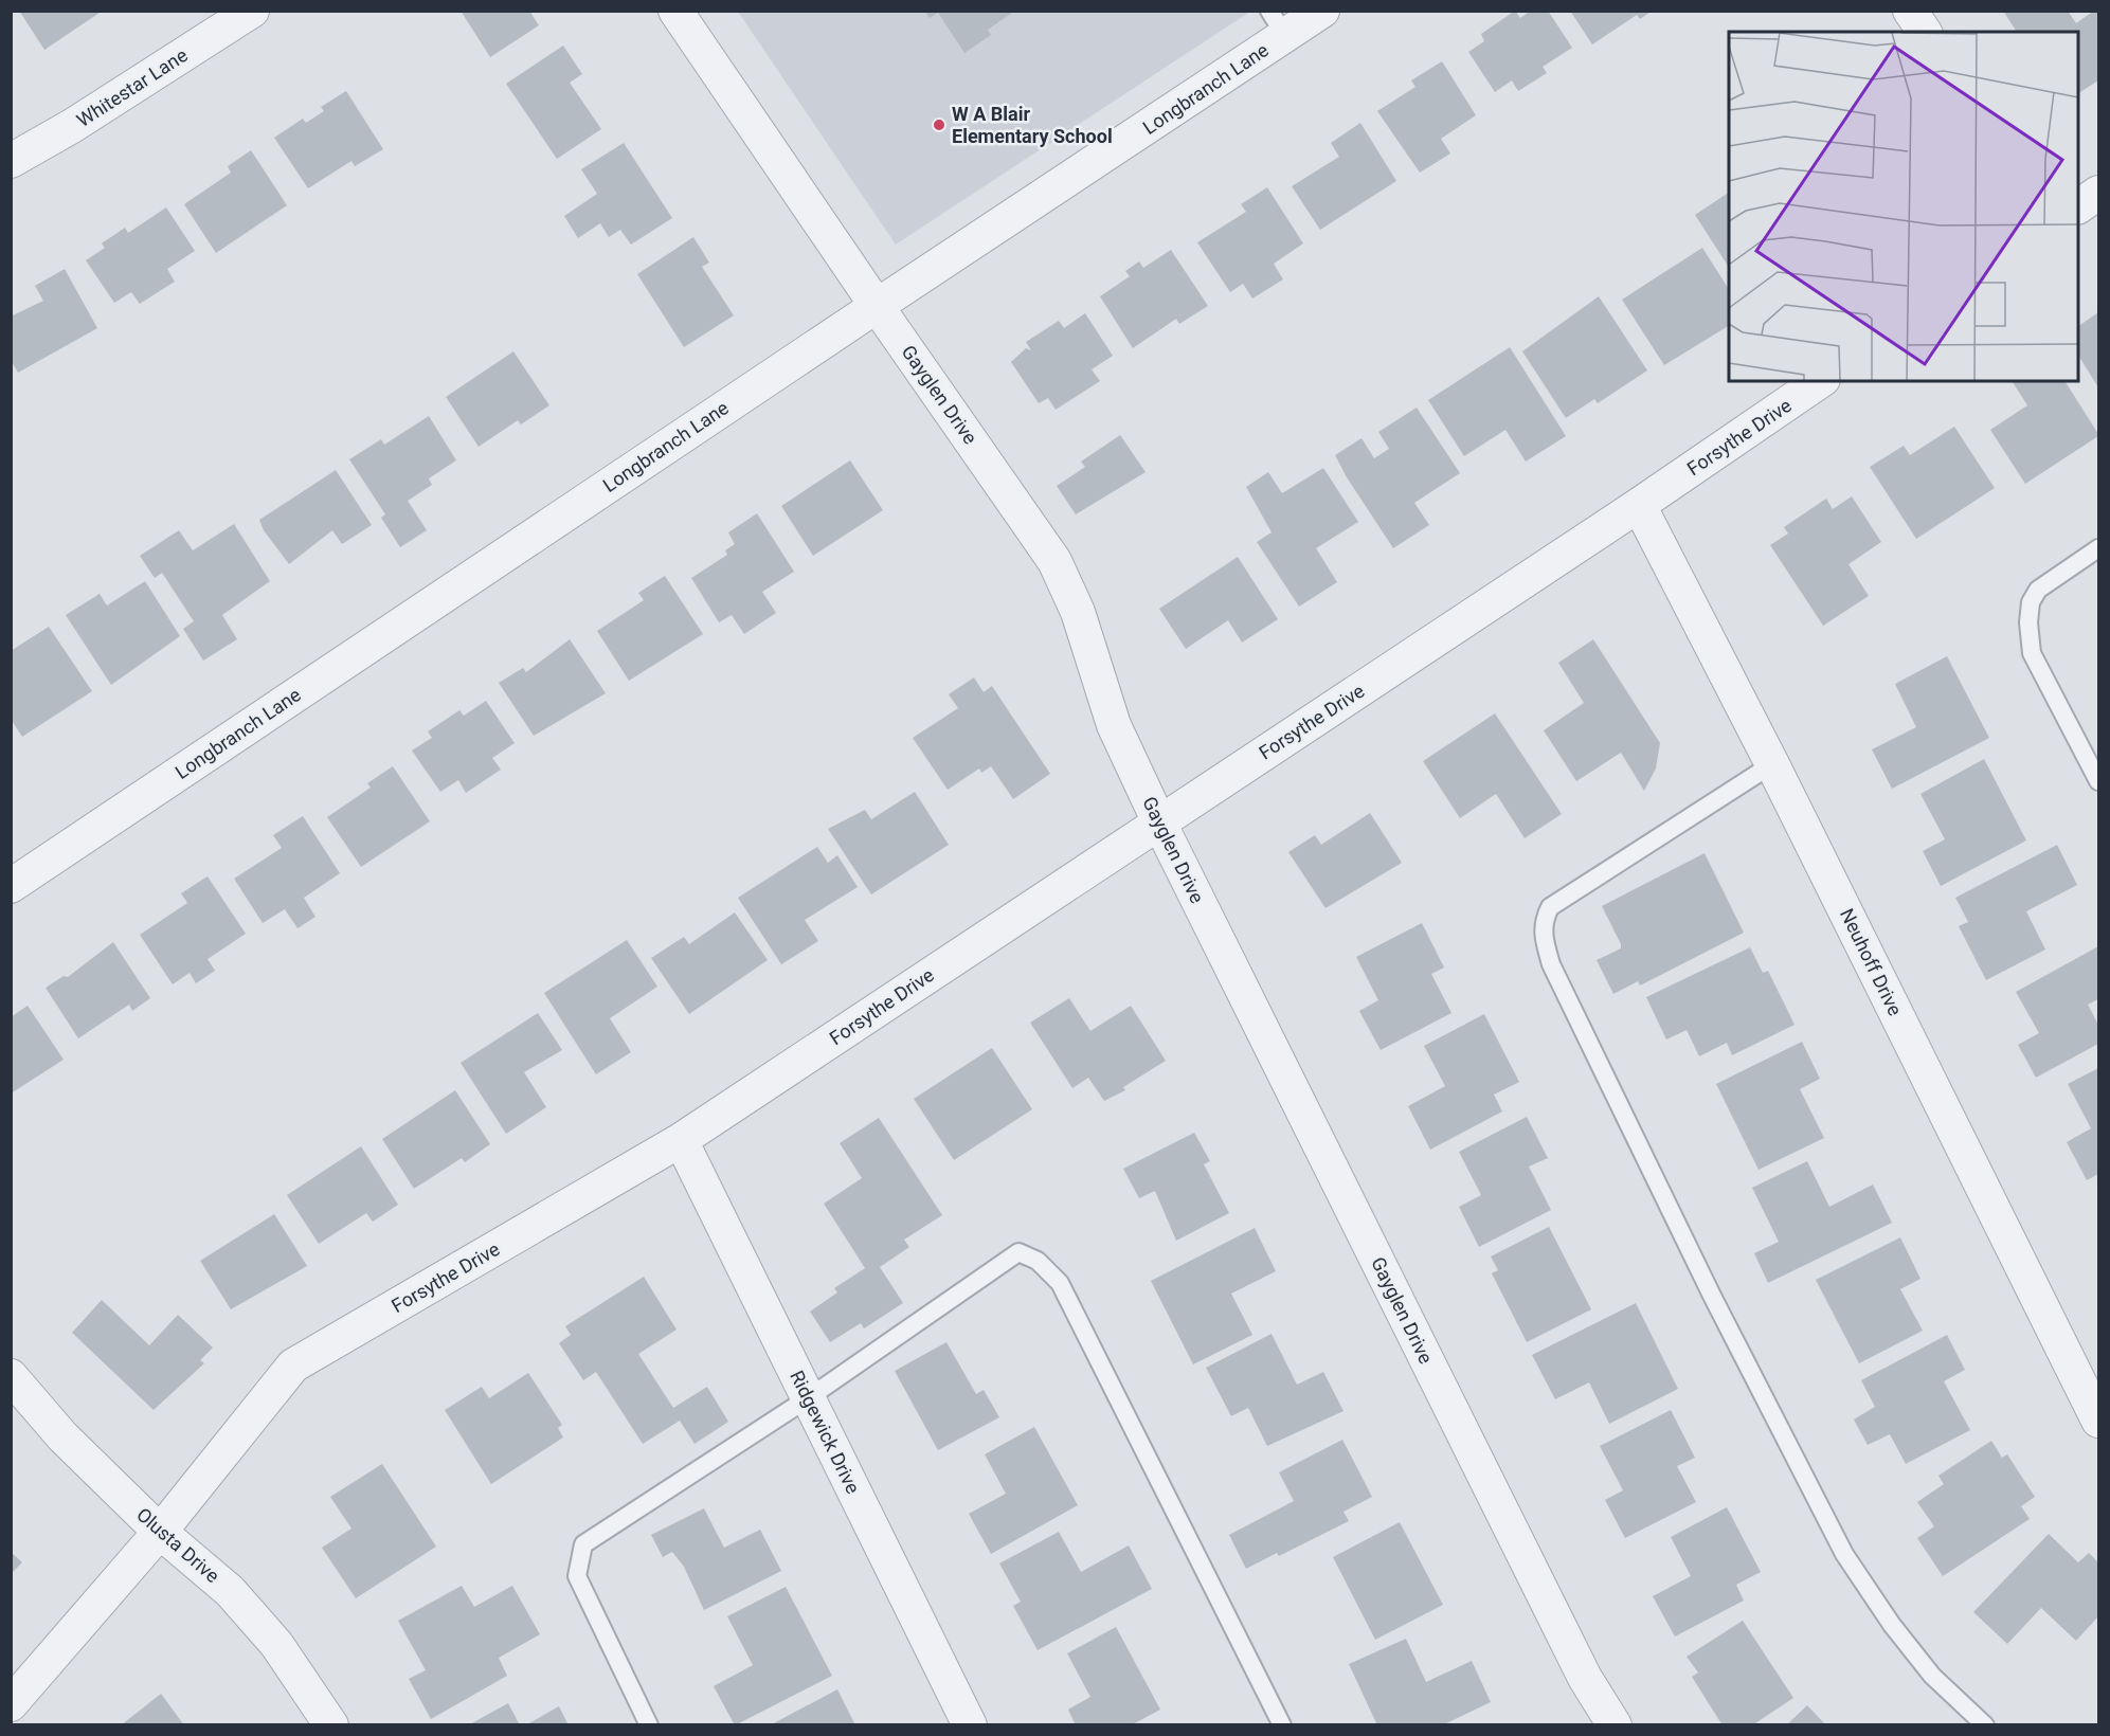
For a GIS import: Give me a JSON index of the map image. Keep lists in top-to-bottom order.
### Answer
{
  "streets": {
    "street": [
      "Whitestar Lane",
      "Longbranch Lane",
      "Gayglen Drive",
      "Forsythe Drive",
      "Neuhoff Drive",
      "Ridgewick Drive",
      "Olusta Drive"
    ]
  },
  "crossings": [
    ["Longbranch Lane", "Gayglen Drive"],
    ["Gayglen Drive", "Forsythe Drive"],
    ["Forsythe Drive", "Neuhoff Drive"],
    ["Forsythe Drive", "Ridgewick Drive"],
    ["Forsythe Drive", "Olusta Drive"]
  ],
  "places": ["W A Blair Elementary School"]
}
